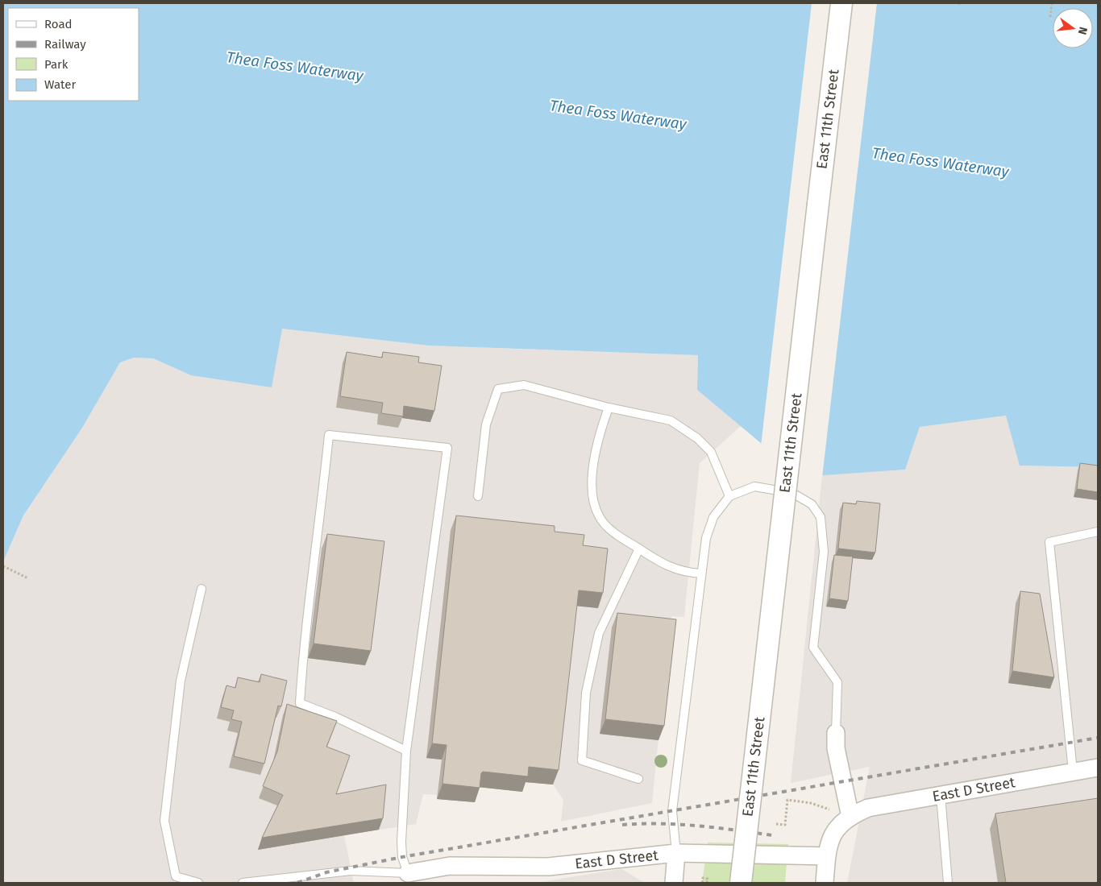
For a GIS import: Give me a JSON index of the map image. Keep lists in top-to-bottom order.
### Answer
{
  "streets": {
    "street": ["East 11th Street", "East D Street"]
  },
  "water": ["Thea Foss Waterway"],
  "legend": [
    "Road",
    "Railway",
    "Park",
    "Water"
  ],
  "north": "right"
}
